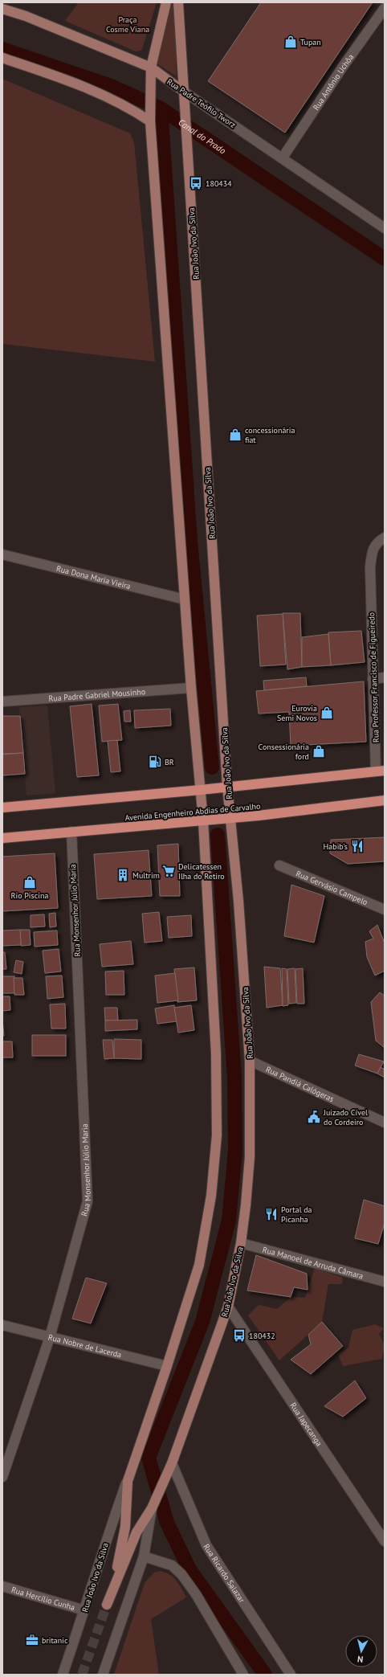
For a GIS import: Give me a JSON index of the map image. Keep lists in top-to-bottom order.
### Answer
{
  "streets": {
    "highway": ["Avenida Engenheiro Abdias de Carvalho"],
    "main road": ["Rua Padre Teófilo Tworz", "Rua João Ivo da Silva"],
    "street": [
      "Rua Antônio Uchôa",
      "Rua Dona Maria Vieira",
      "Rua Professor Francisco de Figueiredo",
      "Rua Padre Gabriel Mousinho",
      "Rua Gervásio Campelo",
      "Rua Monsenhor Júlio Maria",
      "Rua Pandiá Calógeras",
      "Rua Manoel de Arruda Câmara",
      "Rua Nobre de Lacerda",
      "Rua Japecanga",
      "Rua Ricardo Salazar",
      "Rua Hercílio Cunha"
    ]
  },
  "crossings": [
    ["Rua Antônio Uchôa", "Rua Padre Teófilo Tworz"],
    ["Rua Padre Teófilo Tworz", "Rua João Ivo da Silva"],
    ["Rua João Ivo da Silva", "Rua Dona Maria Vieira"],
    ["Rua João Ivo da Silva", "Rua Padre Gabriel Mousinho"],
    ["Rua João Ivo da Silva", "Avenida Engenheiro Abdias de Carvalho"],
    ["Rua João Ivo da Silva", "Rua Pandiá Calógeras"],
    ["Rua João Ivo da Silva", "Rua Manoel de Arruda Câmara"],
    ["Rua João Ivo da Silva", "Rua Nobre de Lacerda"],
    ["Rua João Ivo da Silva", "Rua Japecanga"],
    ["Rua João Ivo da Silva", "Rua Ricardo Salazar"],
    ["Rua João Ivo da Silva", "Rua Hercílio Cunha"],
    ["Avenida Engenheiro Abdias de Carvalho", "Rua Monsenhor Júlio Maria"],
    ["Rua Monsenhor Júlio Maria", "Rua Nobre de Lacerda"]
  ],
  "water": ["Canal do Prado"],
  "parks": ["Praça Cosme Viana"],
  "places": {
    "shop": [
      "Tupan",
      "concessionária fiat",
      "Eurovia Semi Novos",
      "Consessionária ford",
      "Rio Piscina"
    ],
    "bus stop": ["180434", "180432"],
    "fuel station": ["BR"],
    "restaurant": ["Habib's", "Portal da Picanha"],
    "supermarket": ["Delicatessen Ilha do Retiro"],
    "building": ["Multrim"],
    "public building": ["Juizado Cível do Cordeiro"],
    "office": ["britanic"]
  },
  "north": "bottom"
}
